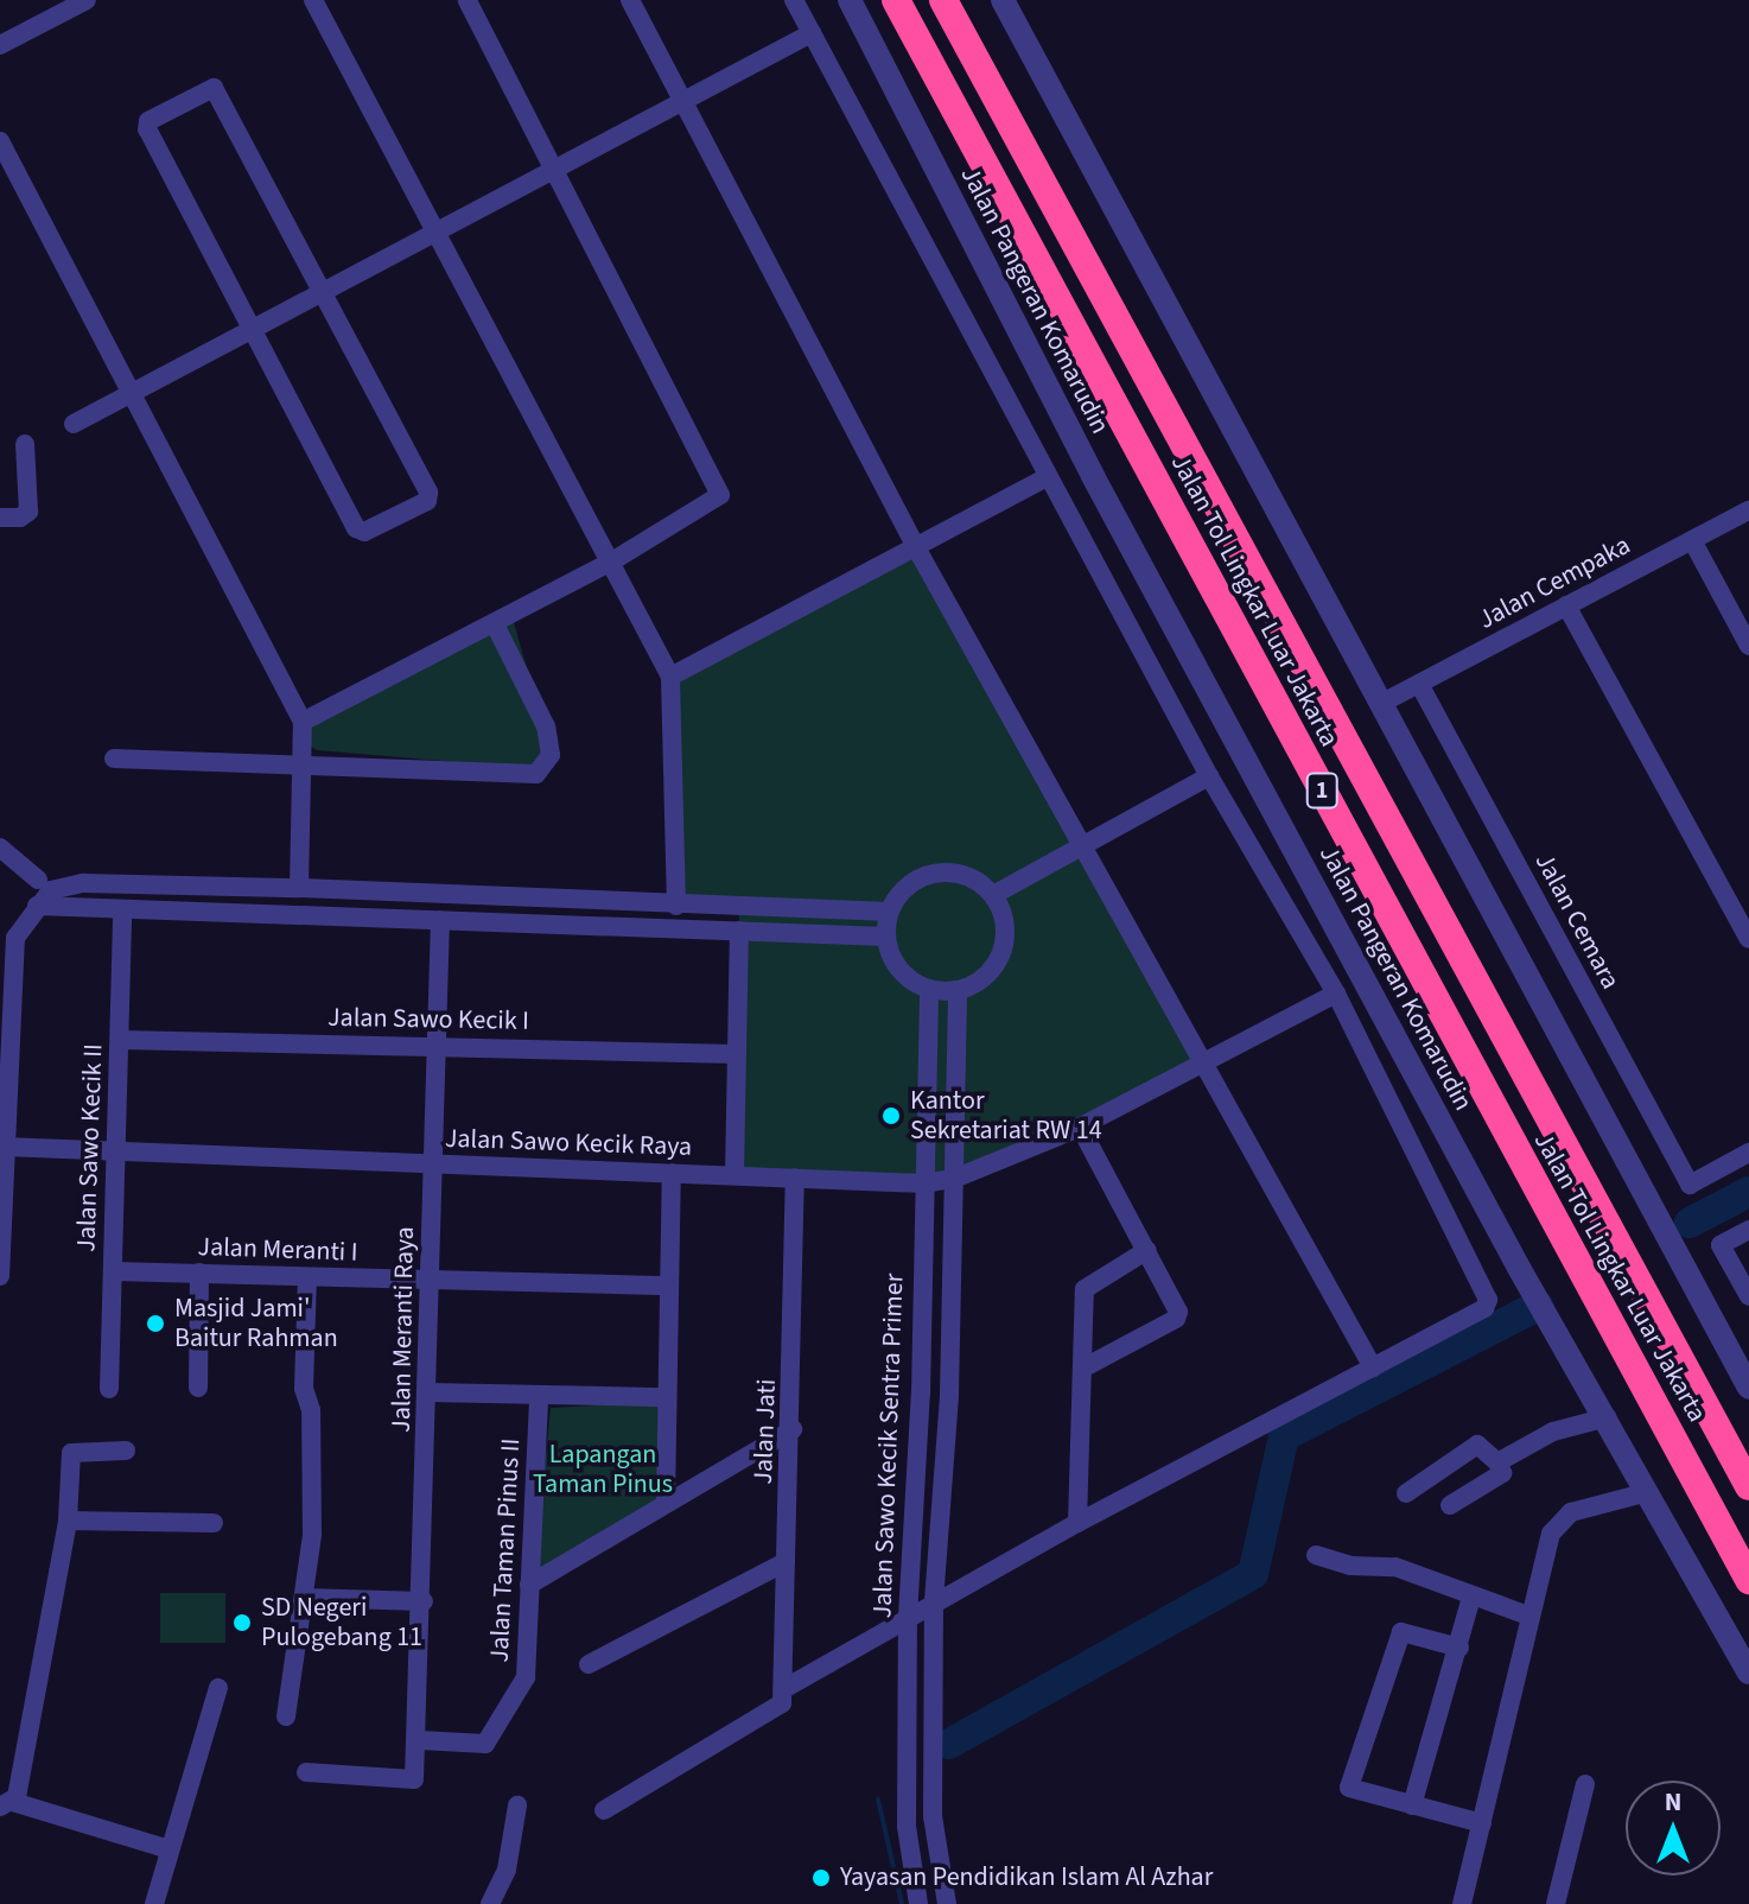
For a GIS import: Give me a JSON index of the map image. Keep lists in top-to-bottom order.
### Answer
{
  "streets": {
    "highway": ["Jalan Tol Lingkar Luar Jakarta", "1"],
    "street": [
      "Jalan Pangeran Komarudin",
      "Jalan Cempaka",
      "Jalan Cemara",
      "Jalan Sawo Kecik I",
      "Jalan Sawo Kecik Raya",
      "Jalan Sawo Kecik II",
      "Jalan Meranti I",
      "Jalan Meranti Raya",
      "Jalan Jati",
      "Jalan Sawo Kecik Sentra Primer",
      "Jalan Taman Pinus II"
    ]
  },
  "crossings": [
    ["Jalan Cempaka", "Jalan Cemara"],
    ["Jalan Sawo Kecik I", "Jalan Sawo Kecik II"],
    ["Jalan Sawo Kecik I", "Jalan Meranti Raya"],
    ["Jalan Sawo Kecik Raya", "Jalan Sawo Kecik II"],
    ["Jalan Sawo Kecik Raya", "Jalan Meranti Raya"],
    ["Jalan Sawo Kecik Raya", "Jalan Jati"],
    ["Jalan Sawo Kecik Raya", "Jalan Sawo Kecik Sentra Primer"],
    ["Jalan Sawo Kecik II", "Jalan Meranti I"],
    ["Jalan Meranti I", "Jalan Meranti Raya"],
    ["Jalan Meranti Raya", "Jalan Taman Pinus II"]
  ],
  "parks": ["Lapangan Taman Pinus"],
  "places": [
    "Kantor Sekretariat RW 14",
    "Masjid Jami' Baitur Rahman",
    "SD Negeri Pulogebang 11",
    "Yayasan Pendidikan Islam Al Azhar"
  ],
  "north": "top"
}
